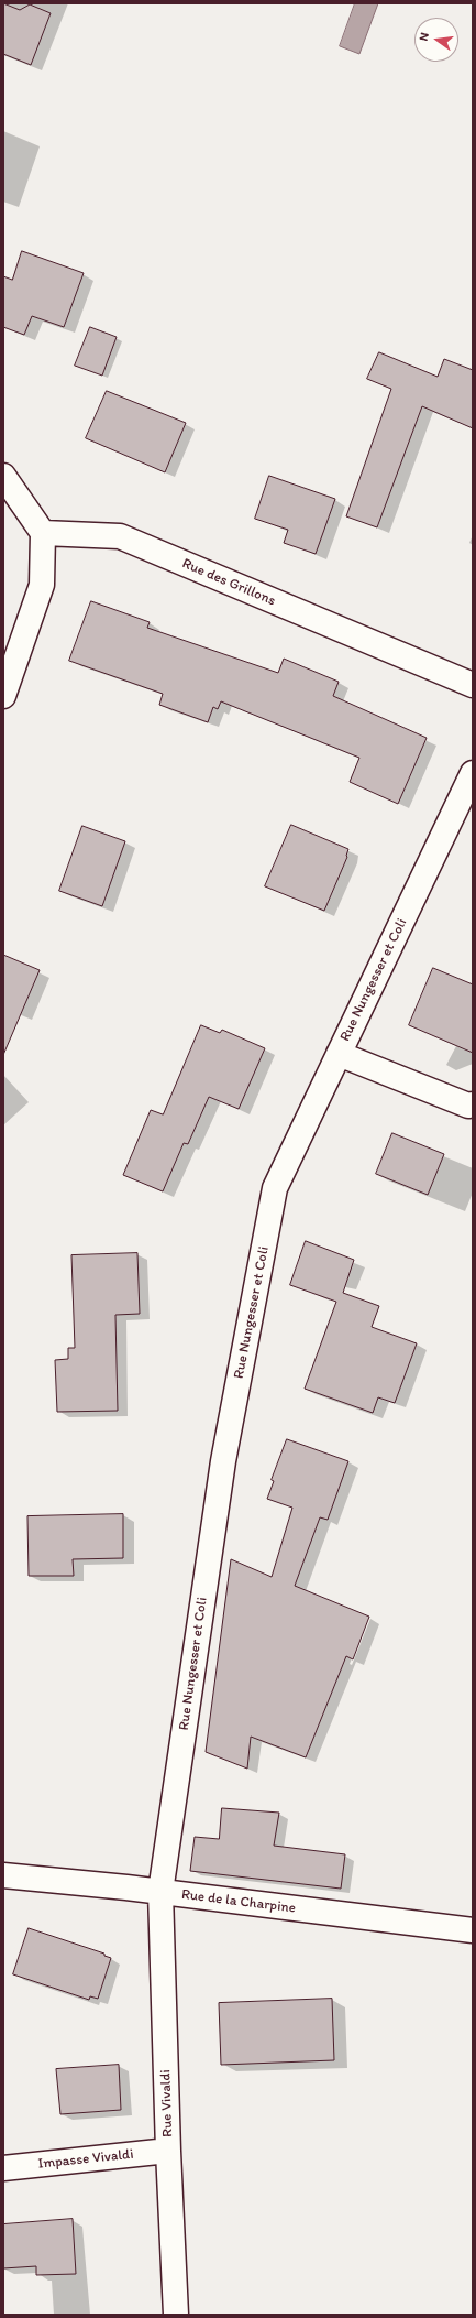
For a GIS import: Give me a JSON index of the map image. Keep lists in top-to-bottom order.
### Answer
{
  "streets": {
    "street": [
      "Rue des Grillons",
      "Rue Nungesser et Coli",
      "Rue de la Charpine",
      "Rue Vivaldi",
      "Impasse Vivaldi"
    ]
  },
  "crossings": [
    ["Rue Nungesser et Coli", "Rue de la Charpine"],
    ["Rue Nungesser et Coli", "Rue Vivaldi"],
    ["Rue de la Charpine", "Rue Vivaldi"],
    ["Rue Vivaldi", "Impasse Vivaldi"]
  ],
  "north": "left"
}
